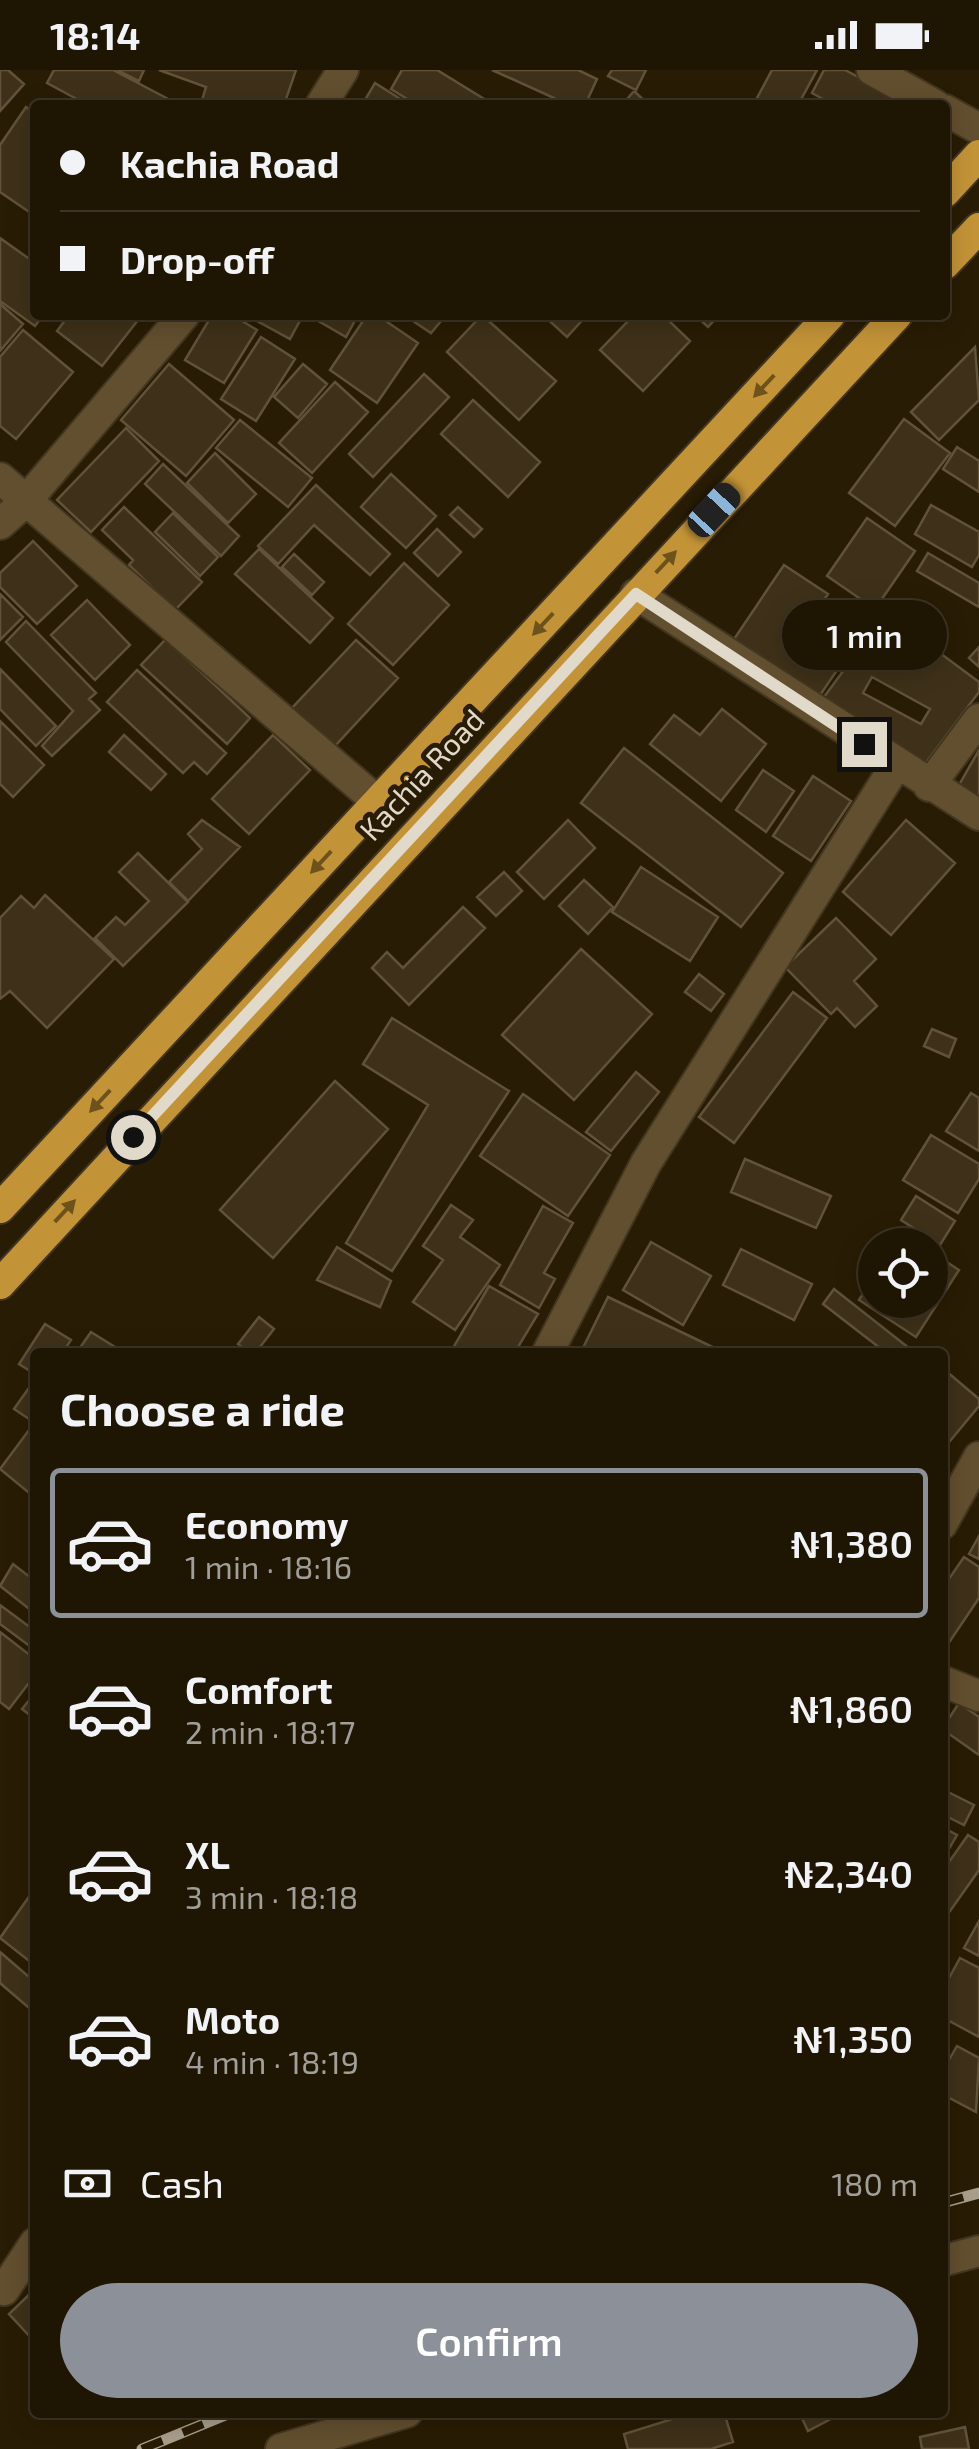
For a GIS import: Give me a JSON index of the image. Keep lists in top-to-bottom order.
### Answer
{
  "streets": {
    "highway": ["Kachia Road"]
  },
  "page": {
    "status": "18:14",
    "banner": ["Kachia Road", "Drop-off"],
    "bubble": "1 min",
    "heading": "Choose a ride",
    "list": [
      {
        "name": "Economy",
        "note": "1 min · 18:16",
        "value": "₦1,380"
      },
      {
        "name": "Comfort",
        "note": "2 min · 18:17",
        "value": "₦1,860"
      },
      {
        "name": "XL",
        "note": "3 min · 18:18",
        "value": "₦2,340"
      },
      {
        "name": "Moto",
        "note": "4 min · 18:19",
        "value": "₦1,350"
      }
    ],
    "pay": ["Cash", "180 m"],
    "buttons": "Confirm"
  }
}
